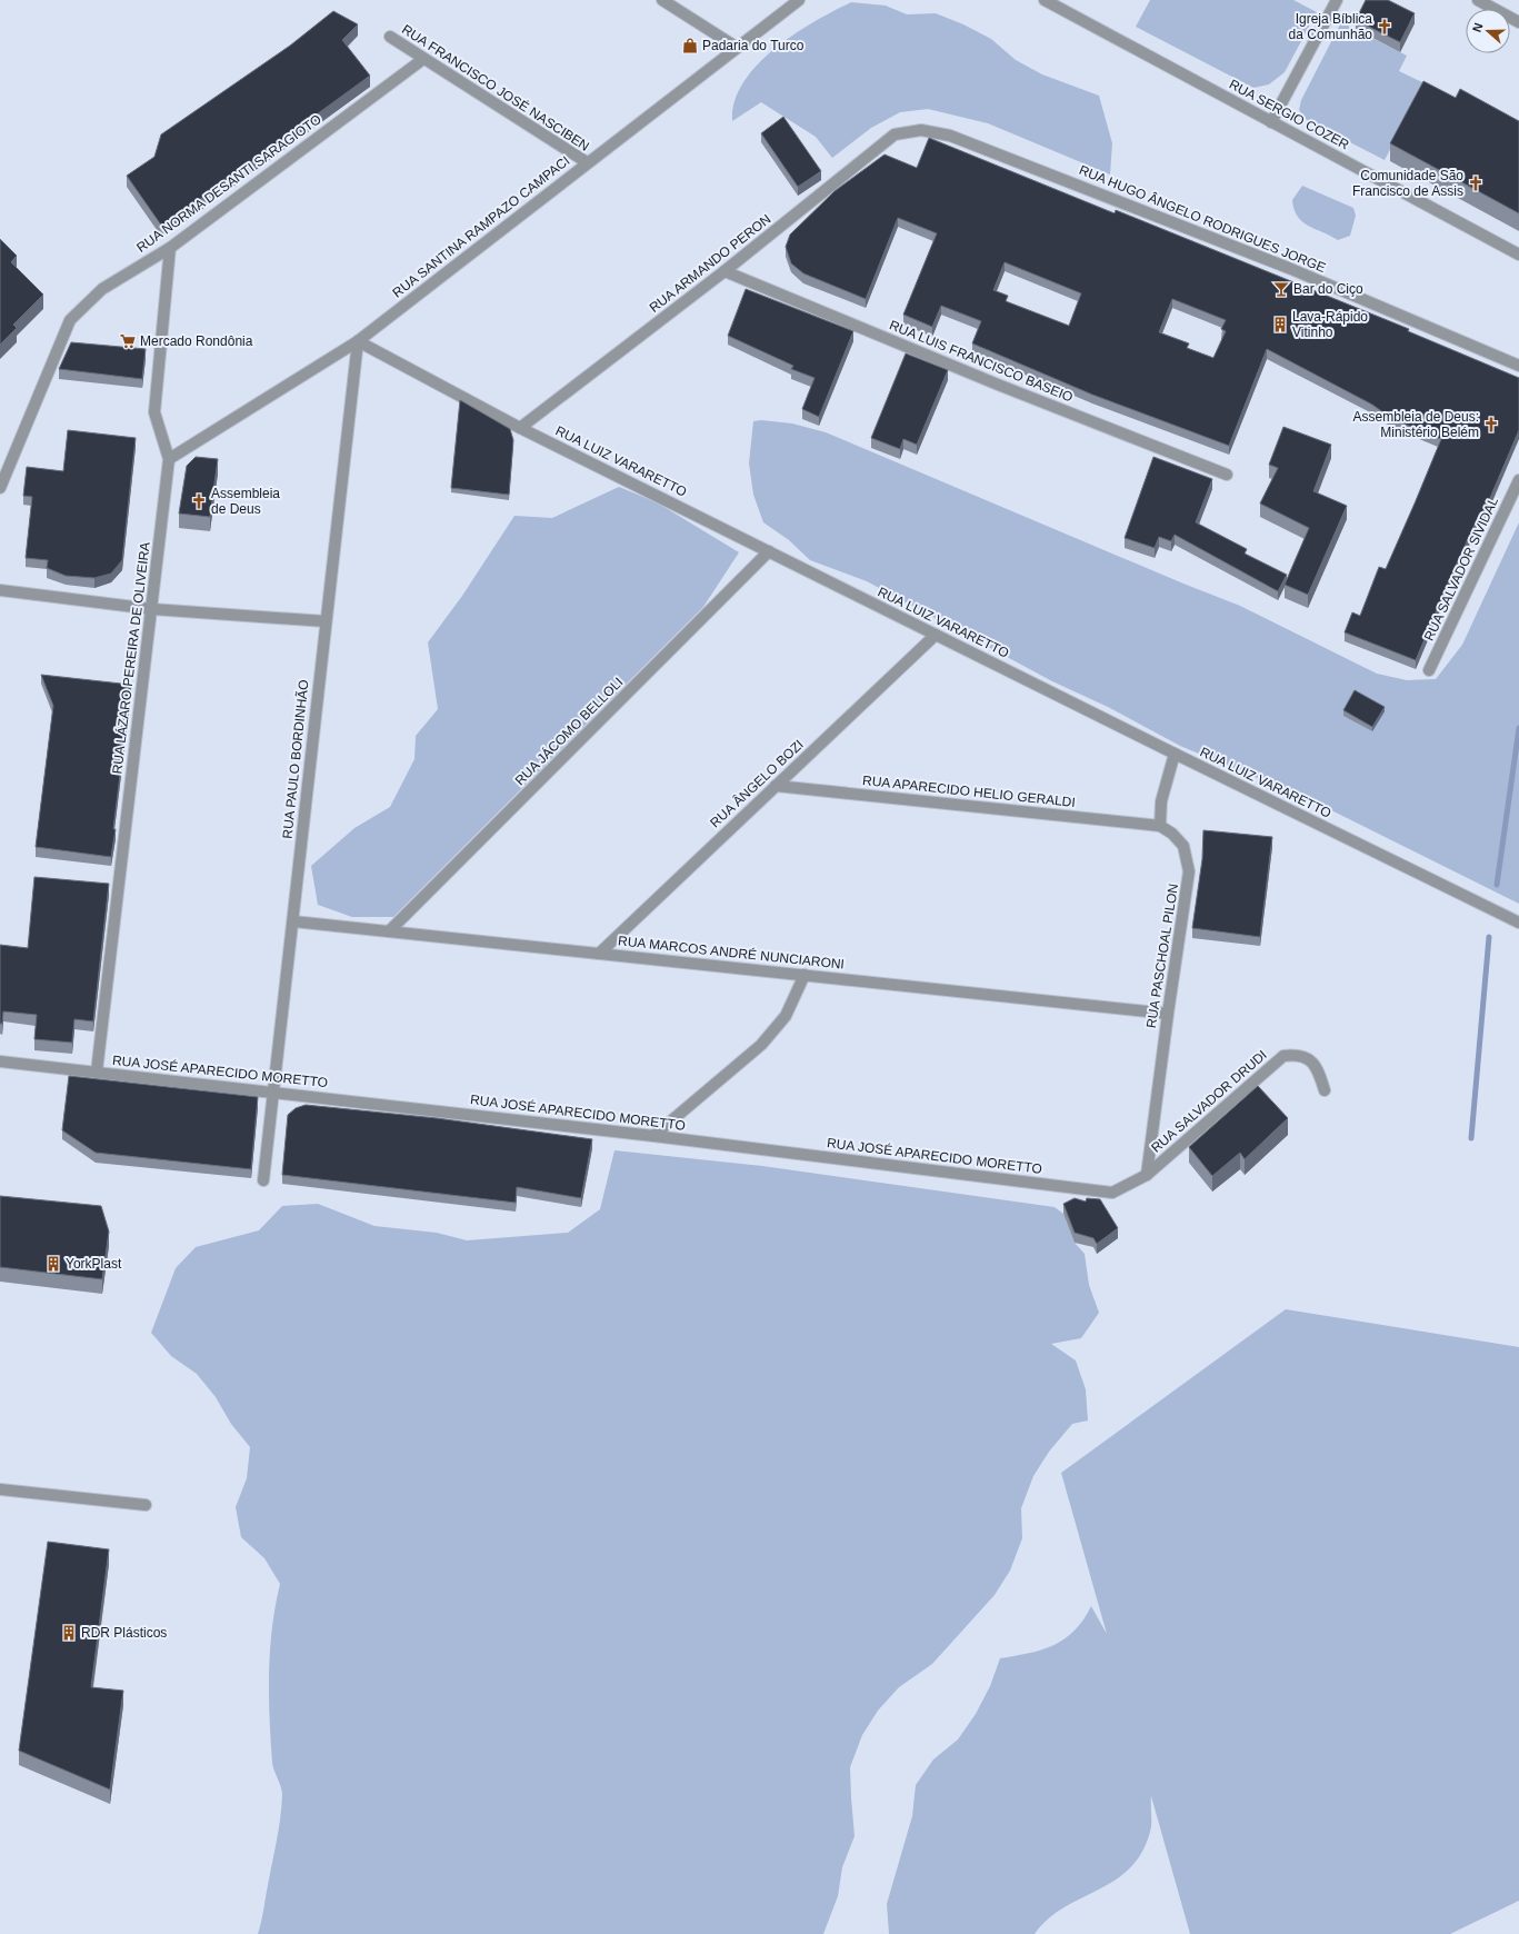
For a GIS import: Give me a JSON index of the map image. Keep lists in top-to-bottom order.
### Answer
{
  "streets": {
    "street": [
      "RUA FRANCISCO JOSÉ NASCIBEN",
      "RUA SERGIO COZER",
      "RUA NORMA DESANTI SARAGIOTO",
      "RUA HUGO ÂNGELO RODRIGUES JORGE",
      "RUA SANTINA RAMPAZO CAMPACI",
      "RUA ARMANDO PERON",
      "RUA LUIS FRANCISCO BASEIO",
      "RUA LUIZ VARARETTO",
      "RUA SALVADOR SIVIDAL",
      "RUA LÁZARO PEREIRA DE OLIVEIRA",
      "RUA JÁCOMO BELLOLI",
      "RUA PAULO BORDINHÃO",
      "RUA ÂNGELO BOZI",
      "RUA APARECIDO HELIO GERALDI",
      "RUA MARCOS ANDRÉ NUNCIARONI",
      "RUA PASCHOAL PILON",
      "RUA JOSÉ APARECIDO MORETTO",
      "RUA SALVADOR DRUDI"
    ]
  },
  "crossings": [
    ["RUA FRANCISCO JOSÉ NASCIBEN", "RUA NORMA DESANTI SARAGIOTO"],
    ["RUA FRANCISCO JOSÉ NASCIBEN", "RUA SANTINA RAMPAZO CAMPACI"],
    ["RUA NORMA DESANTI SARAGIOTO", "RUA LÁZARO PEREIRA DE OLIVEIRA"],
    ["RUA HUGO ÂNGELO RODRIGUES JORGE", "RUA ARMANDO PERON"],
    ["RUA SANTINA RAMPAZO CAMPACI", "RUA LUIZ VARARETTO"],
    ["RUA SANTINA RAMPAZO CAMPACI", "RUA LÁZARO PEREIRA DE OLIVEIRA"],
    ["RUA SANTINA RAMPAZO CAMPACI", "RUA PAULO BORDINHÃO"],
    ["RUA ARMANDO PERON", "RUA LUIS FRANCISCO BASEIO"],
    ["RUA ARMANDO PERON", "RUA LUIZ VARARETTO"],
    ["RUA LUIZ VARARETTO", "RUA JÁCOMO BELLOLI"],
    ["RUA LUIZ VARARETTO", "RUA PAULO BORDINHÃO"],
    ["RUA LUIZ VARARETTO", "RUA ÂNGELO BOZI"],
    ["RUA LÁZARO PEREIRA DE OLIVEIRA", "RUA JOSÉ APARECIDO MORETTO"],
    ["RUA JÁCOMO BELLOLI", "RUA MARCOS ANDRÉ NUNCIARONI"],
    ["RUA PAULO BORDINHÃO", "RUA MARCOS ANDRÉ NUNCIARONI"],
    ["RUA PAULO BORDINHÃO", "RUA JOSÉ APARECIDO MORETTO"],
    ["RUA ÂNGELO BOZI", "RUA APARECIDO HELIO GERALDI"],
    ["RUA ÂNGELO BOZI", "RUA MARCOS ANDRÉ NUNCIARONI"],
    ["RUA APARECIDO HELIO GERALDI", "RUA PASCHOAL PILON"],
    ["RUA MARCOS ANDRÉ NUNCIARONI", "RUA PASCHOAL PILON"],
    ["RUA PASCHOAL PILON", "RUA JOSÉ APARECIDO MORETTO"],
    ["RUA PASCHOAL PILON", "RUA SALVADOR DRUDI"],
    ["RUA JOSÉ APARECIDO MORETTO", "RUA SALVADOR DRUDI"]
  ],
  "places": {
    "church": [
      "Igreja Bíblica da Comunhão",
      "Comunidade São Francisco de Assis",
      "Assembleia de Deus: Ministério Belém",
      "Assembleia de Deus"
    ],
    "shop": ["Padaria do Turco"],
    "bar": ["Bar do Ciço"],
    "building": ["Lava-Rápido Vitinho", "YorkPlast", "RDR Plásticos"],
    "supermarket": ["Mercado Rondônia"]
  },
  "north": "left"
}
